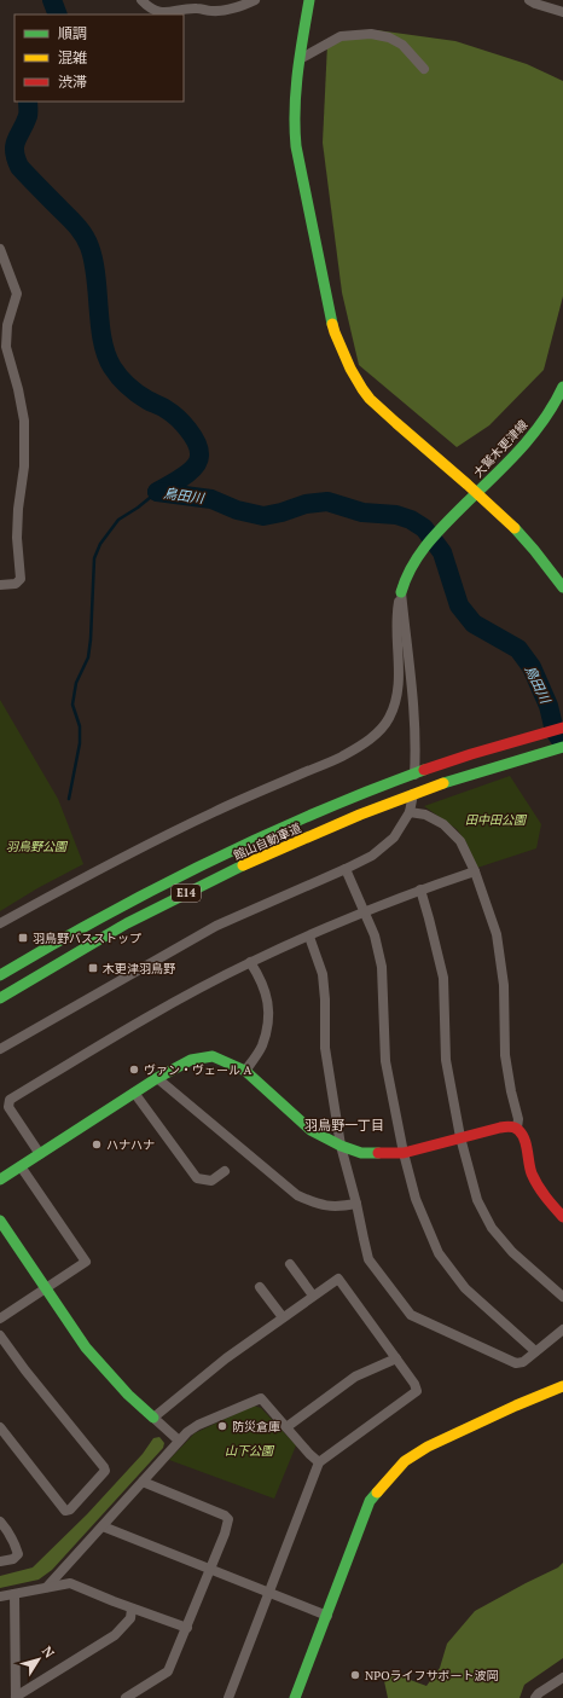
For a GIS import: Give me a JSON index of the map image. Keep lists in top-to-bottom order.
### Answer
{
  "streets": {
    "main road": ["大鷲木更津線", "館山自動車道", "E14"]
  },
  "districts": ["羽鳥野一丁目"],
  "water": ["鳥田川"],
  "parks": ["田中田公園", "羽鳥野公園", "山下公園"],
  "places": {
    "transit": ["羽鳥野バスストップ", "木更津羽鳥野"],
    "other": [
      "ヴァン・ヴェール A",
      "ハナハナ",
      "防災倉庫",
      "NPOライフサポート波岡"
    ]
  },
  "legend": ["順調", "混雑", "渋滞"],
  "north": "top right"
}
